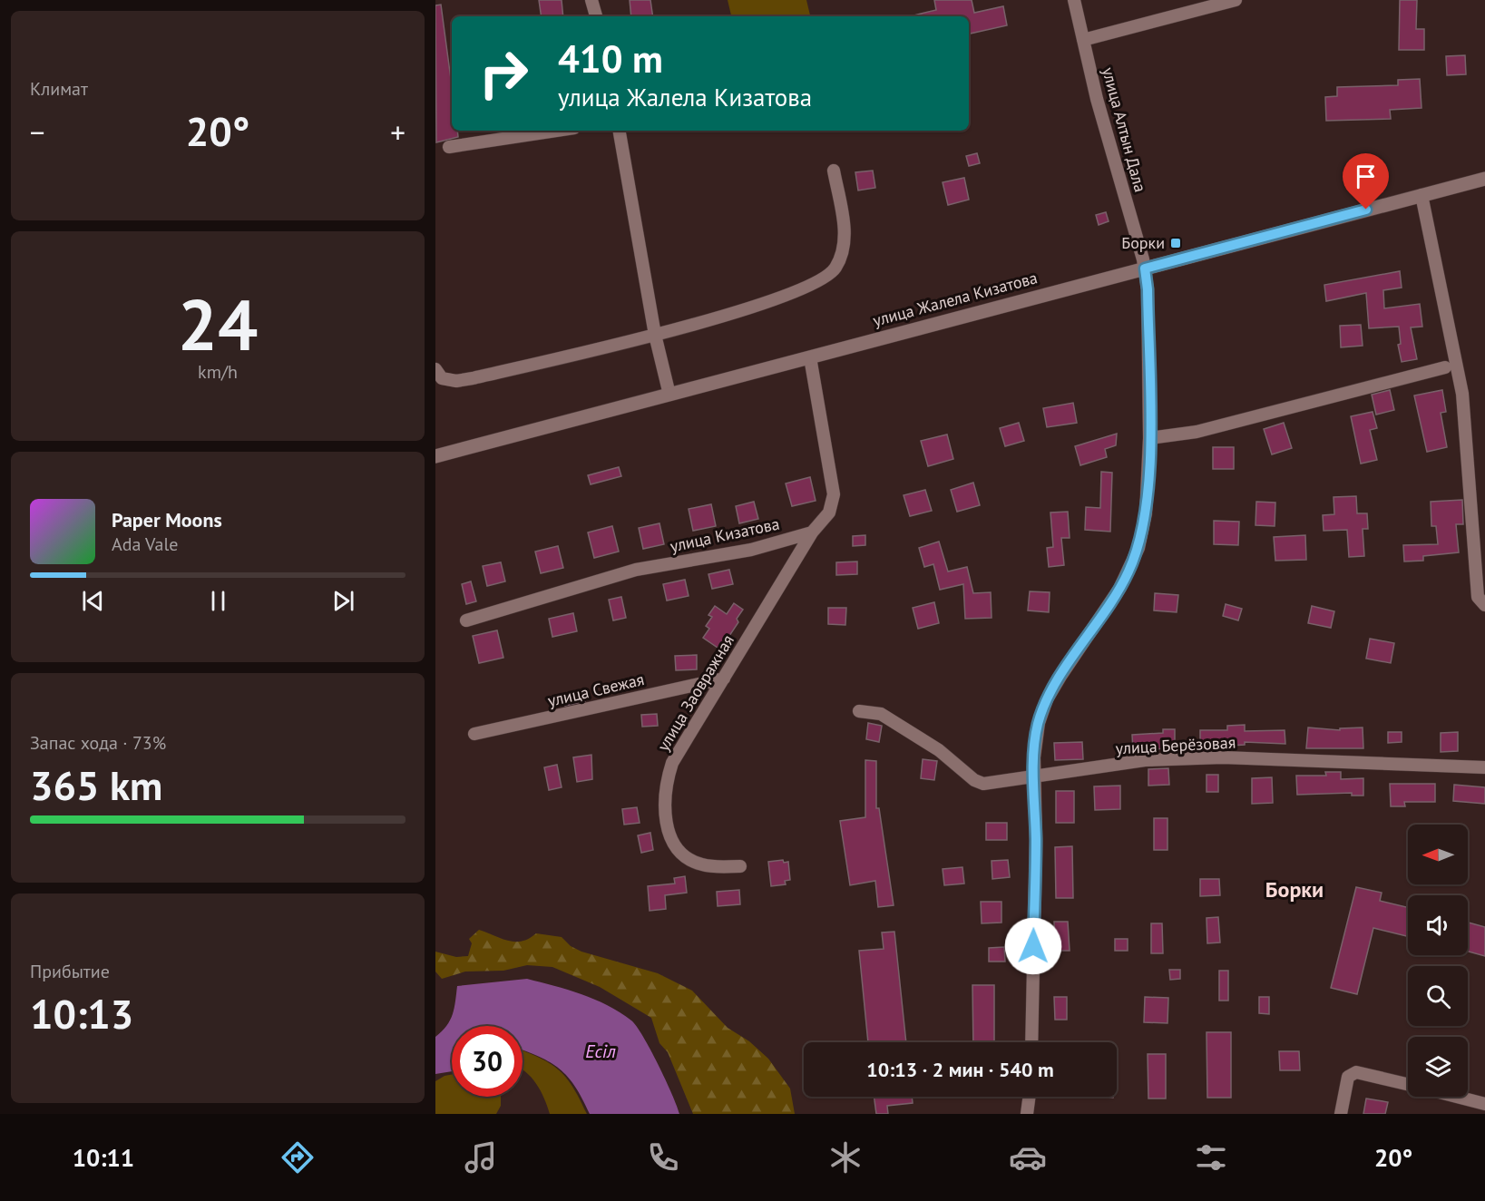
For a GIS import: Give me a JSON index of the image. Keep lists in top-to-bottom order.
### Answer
{
  "streets": {
    "main road": ["улица Жалела Кизатова"],
    "street": [
      "улица Алтын Дала",
      "улица Кизатова",
      "улица Свежая",
      "улица Заовражная",
      "улица Берёзовая"
    ]
  },
  "crossings": [
    ["улица Алтын Дала", "улица Жалела Кизатова"],
    ["улица Алтын Дала", "улица Берёзовая"],
    ["улица Кизатова", "улица Заовражная"],
    ["улица Свежая", "улица Заовражная"]
  ],
  "districts": ["Борки"],
  "water": ["Есіл"],
  "places": {
    "transit": ["Борки"]
  },
  "north": "left",
  "page": {
    "tile": [
      "Климат",
      ["24", "km/h"],
      ["Запас хода · 73%", "365 km"],
      ["Прибытие", "10:13"]
    ],
    "turn": ["410 m", "улица Жалела Кизатова"],
    "heat": ["−", "20°", "+"],
    "song": ["Paper Moons", "Ada Vale"],
    "limit": "30",
    "trip": "10:13 · 2 мин · 540 m",
    "tabs": ["10:11", "20°"]
  }
}
